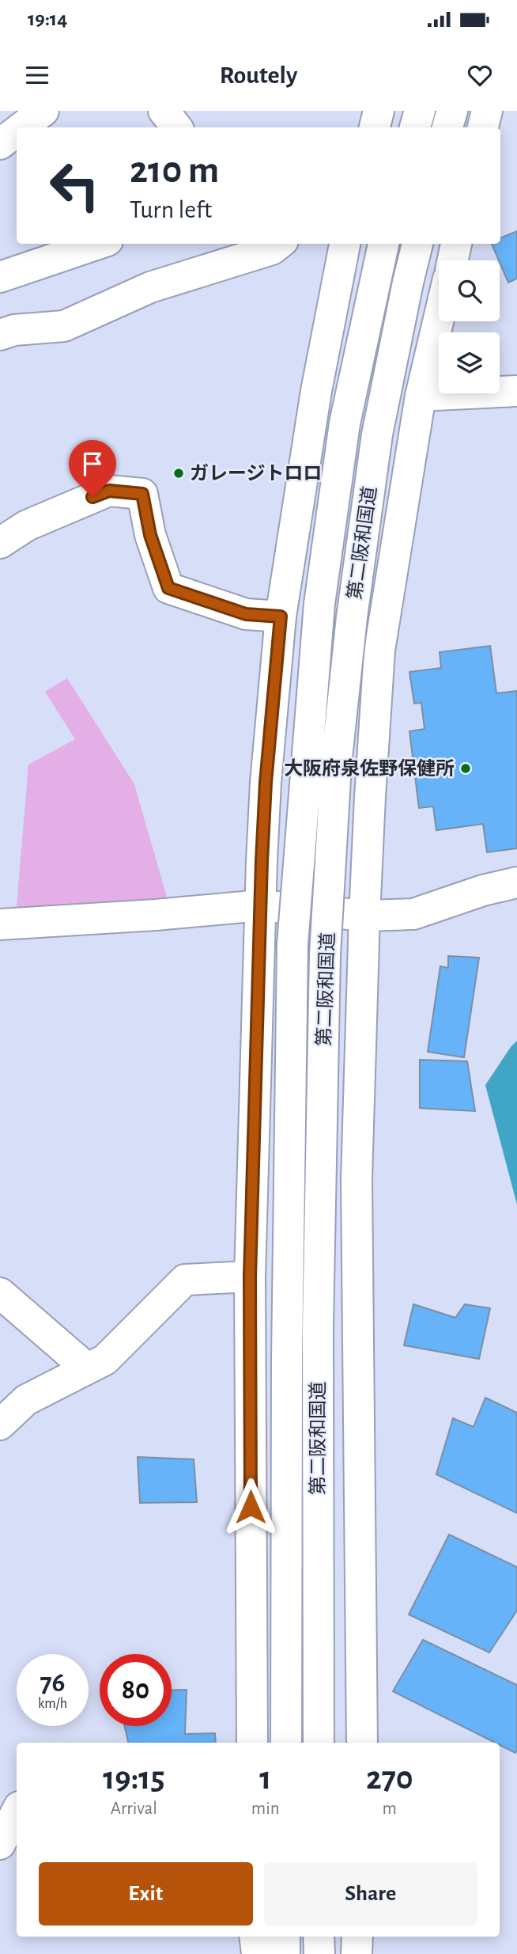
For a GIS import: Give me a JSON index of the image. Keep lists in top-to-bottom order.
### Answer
{
  "streets": {
    "main road": ["第二阪和国道"]
  },
  "places": ["ガレージトロロ", "大阪府泉佐野保健所"],
  "page": {
    "status": "19:14",
    "header": "Routely",
    "turn": ["210 m", "Turn left"],
    "speed": "76 km/h",
    "limit": "80",
    "eta": [
      "19:15",
      "Arrival",
      "1",
      "min",
      "270",
      "m"
    ],
    "buttons": ["Exit", "Share"]
  }
}
